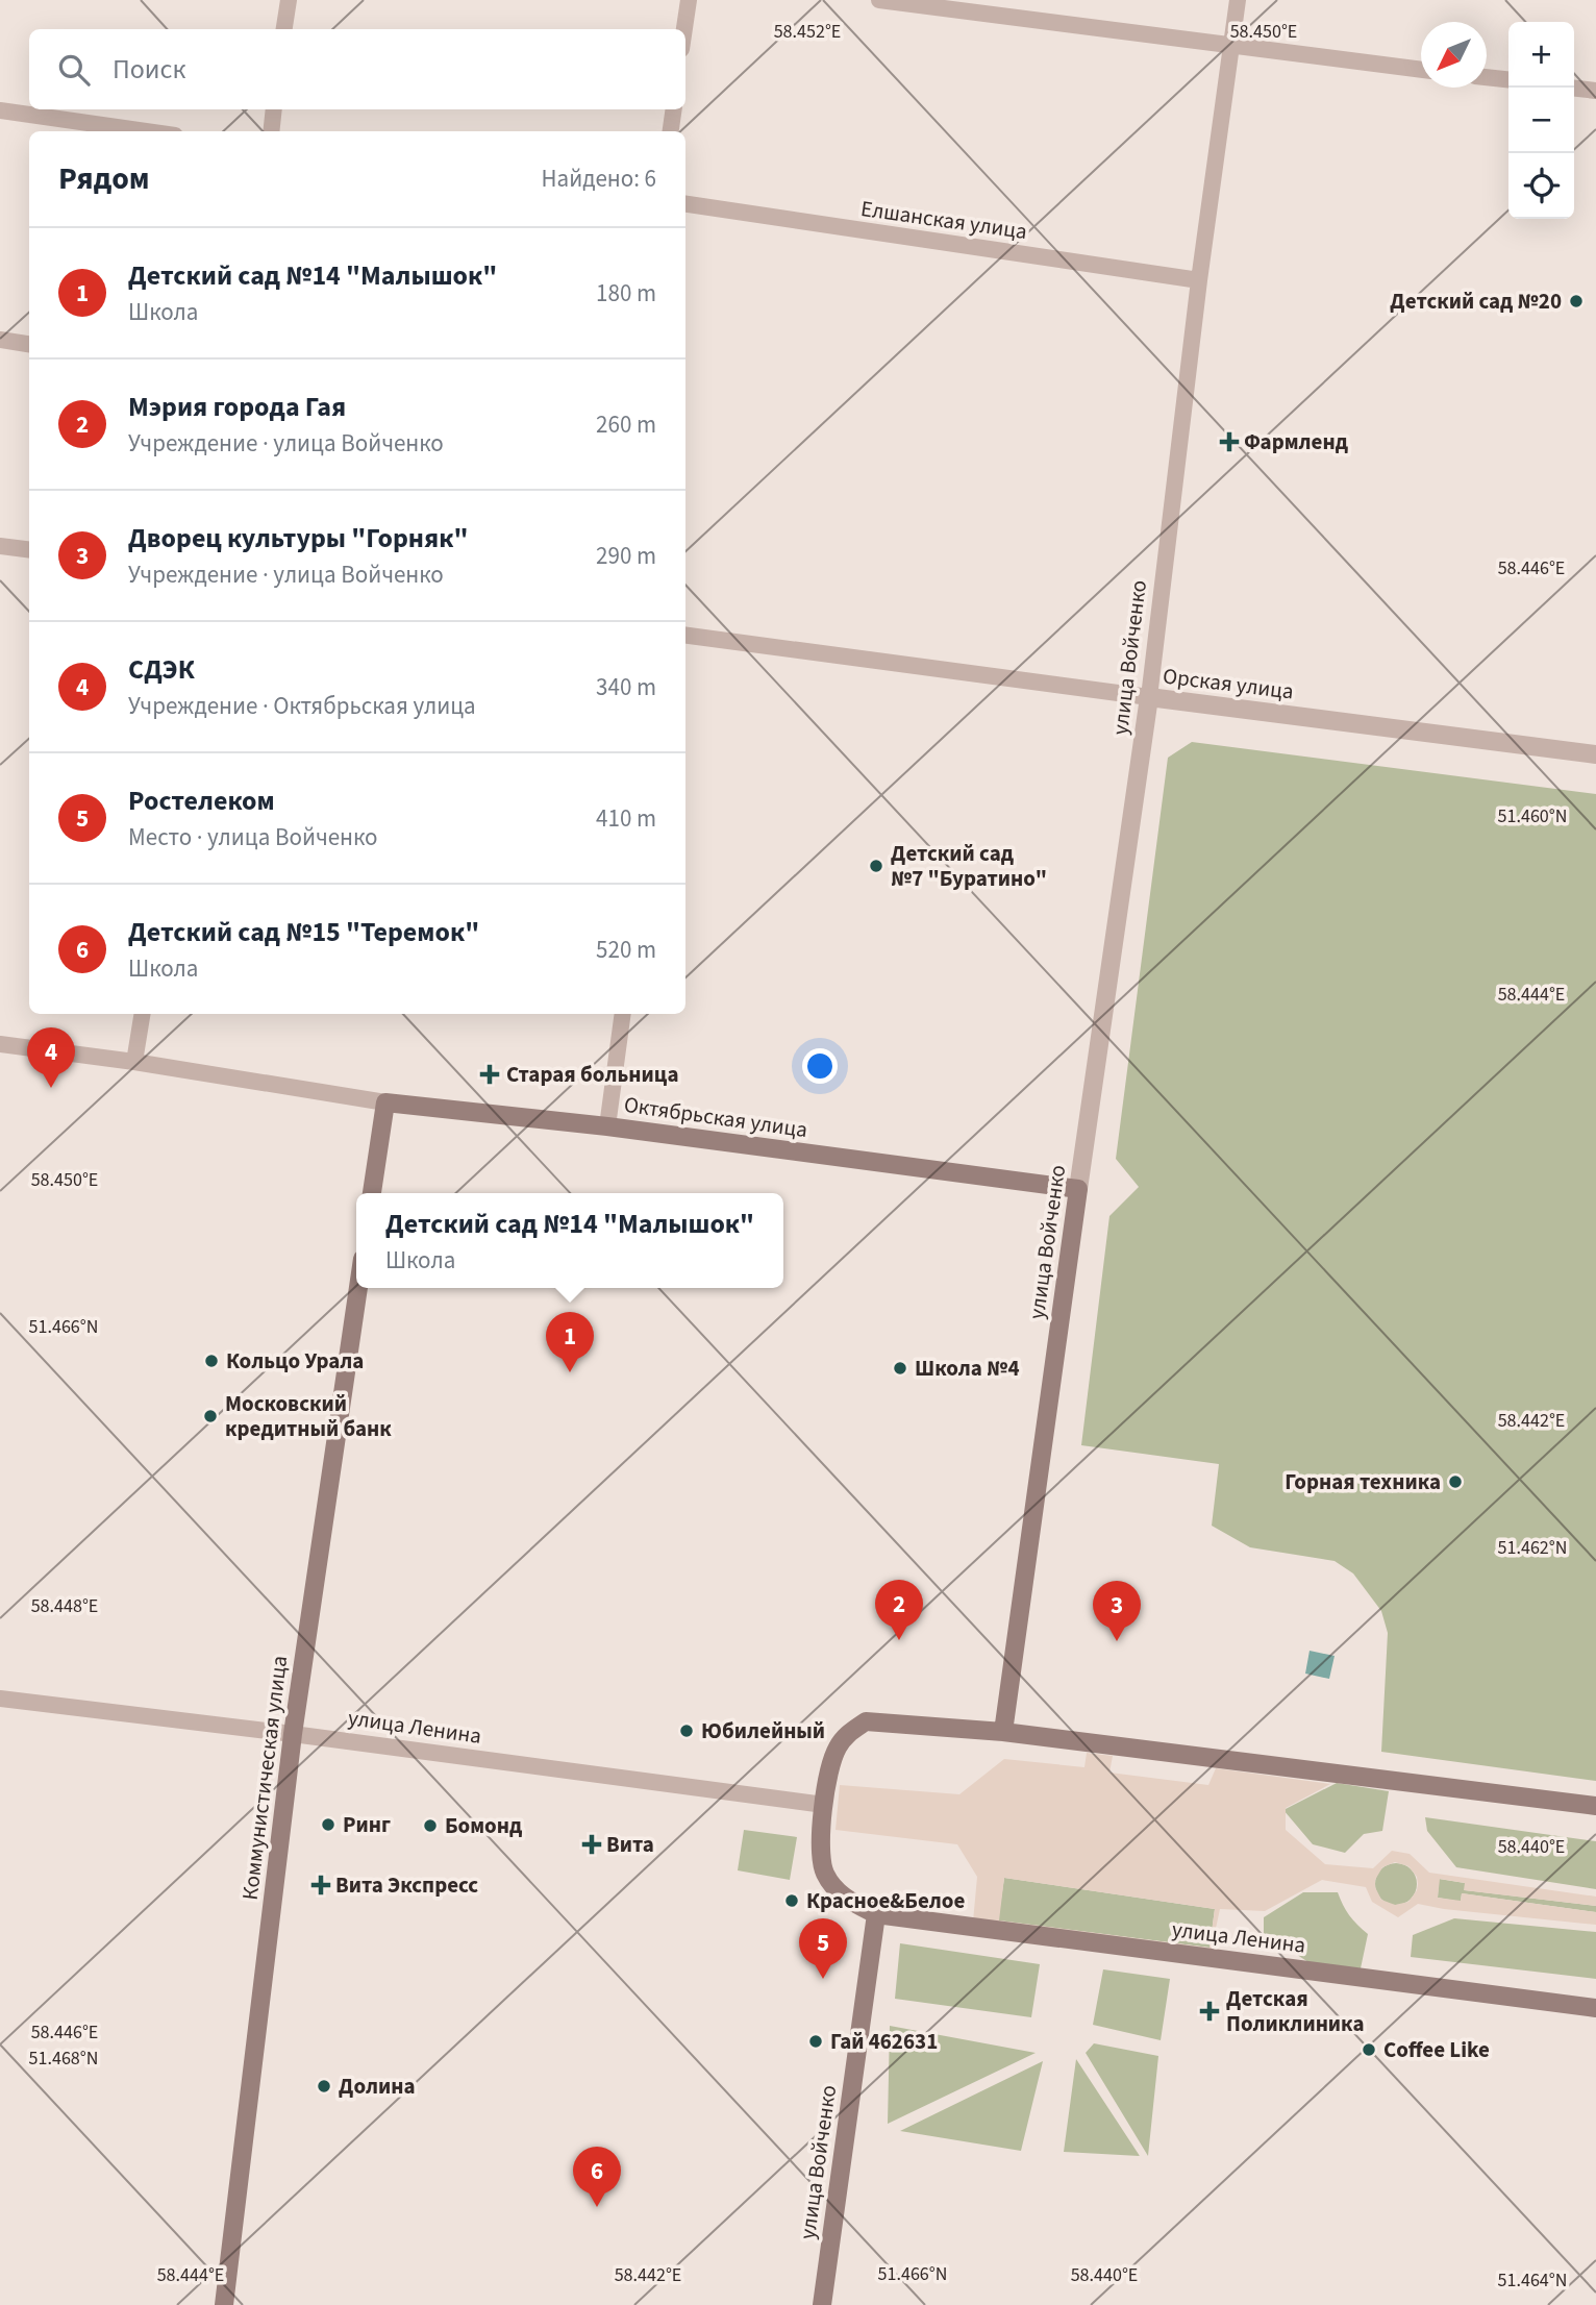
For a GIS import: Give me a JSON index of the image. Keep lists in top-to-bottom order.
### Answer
{
  "streets": {
    "main road": [
      "улица Войченко",
      "Октябрьская улица",
      "улица Ленина",
      "Коммунистическая улица"
    ],
    "street": ["Елшанская улица", "Орская улица"]
  },
  "crossings": [
    ["Елшанская улица", "улица Войченко"],
    ["улица Войченко", "Орская улица"],
    ["улица Войченко", "Октябрьская улица"],
    ["улица Войченко", "улица Ленина"],
    ["улица Ленина", "Коммунистическая улица"]
  ],
  "places": {
    "other": [
      "Детский сад №20",
      "Детский сад №7 \"Буратино\"",
      "Кольцо Урала",
      "Школа №4",
      "Московский кредитный банк",
      "Горная техника",
      "Юбилейный",
      "Ринг",
      "Бомонд",
      "Красное&Белое",
      "Гай 462631",
      "Coffee Like",
      "Долина"
    ],
    "health": [
      "Фармленд",
      "Старая больница",
      "Вита",
      "Вита Экспресс",
      "Детская Поликлиника"
    ]
  },
  "north": "bottom left",
  "page": {
    "map_buttons": ["+", "−"],
    "search": "Поиск",
    "heading": ["Рядом", "Найдено: 6"],
    "list": [
      {
        "mark": "1",
        "name": "Детский сад №14 \"Малышок\"",
        "note": "Школа",
        "value": "180 m"
      },
      {
        "mark": "2",
        "name": "Мэрия города Гая",
        "note": "Учреждение · улица Войченко",
        "value": "260 m"
      },
      {
        "mark": "3",
        "name": "Дворец культуры \"Горняк\"",
        "note": "Учреждение · улица Войченко",
        "value": "290 m"
      },
      {
        "mark": "4",
        "name": "СДЭК",
        "note": "Учреждение · Октябрьская улица",
        "value": "340 m"
      },
      {
        "mark": "5",
        "name": "Ростелеком",
        "note": "Место · улица Войченко",
        "value": "410 m"
      },
      {
        "mark": "6",
        "name": "Детский сад №15 \"Теремок\"",
        "note": "Школа",
        "value": "520 m"
      }
    ],
    "pins": [
      "4",
      "1",
      "2",
      "3",
      "5",
      "6"
    ],
    "popup": ["Детский сад №14 \"Малышок\"", "Школа"]
  },
  "coordinates": [
    "58.452°E",
    "58.450°E",
    "58.446°E",
    "51.460°N",
    "58.444°E",
    "51.466°N",
    "58.442°E",
    "51.462°N",
    "58.448°E",
    "58.440°E",
    "51.468°N",
    "51.464°N"
  ]
}
